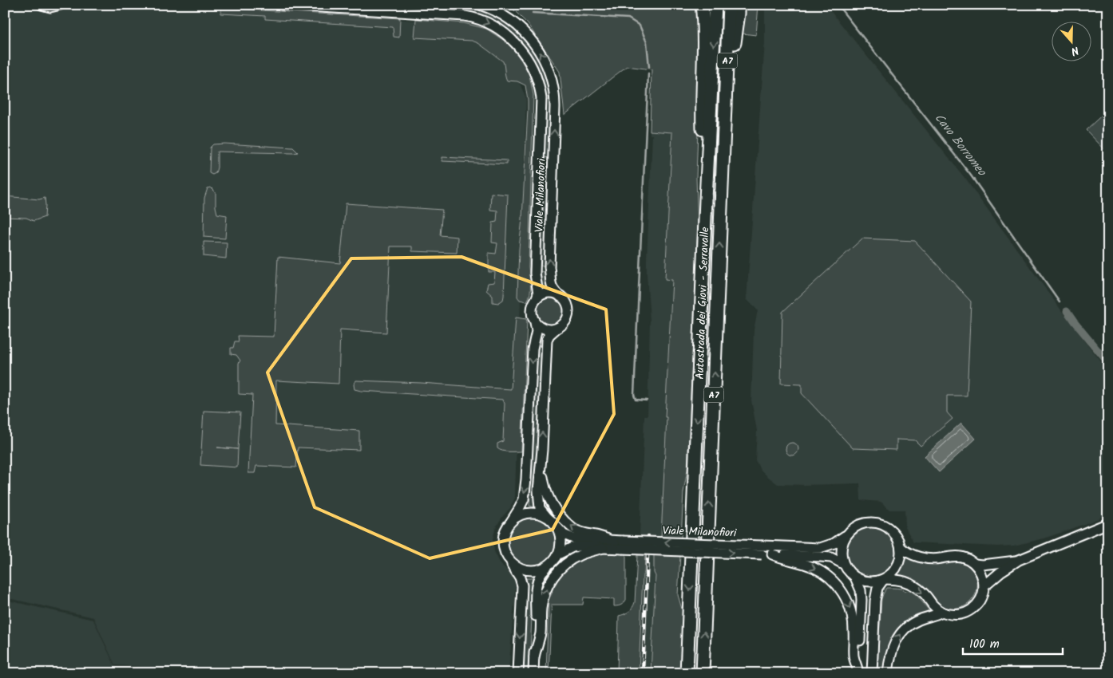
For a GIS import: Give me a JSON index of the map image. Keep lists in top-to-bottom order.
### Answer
{
  "streets": {
    "highway": ["A7", "Autostrada dei Giovi - Serravalle"],
    "main road": ["Viale Milanofiori"]
  },
  "crossings": [
    ["A7", "Autostrada dei Giovi - Serravalle"]
  ],
  "water": ["Cavo Borromeo"],
  "scale_bar": "100 m",
  "north": "bottom"
}
